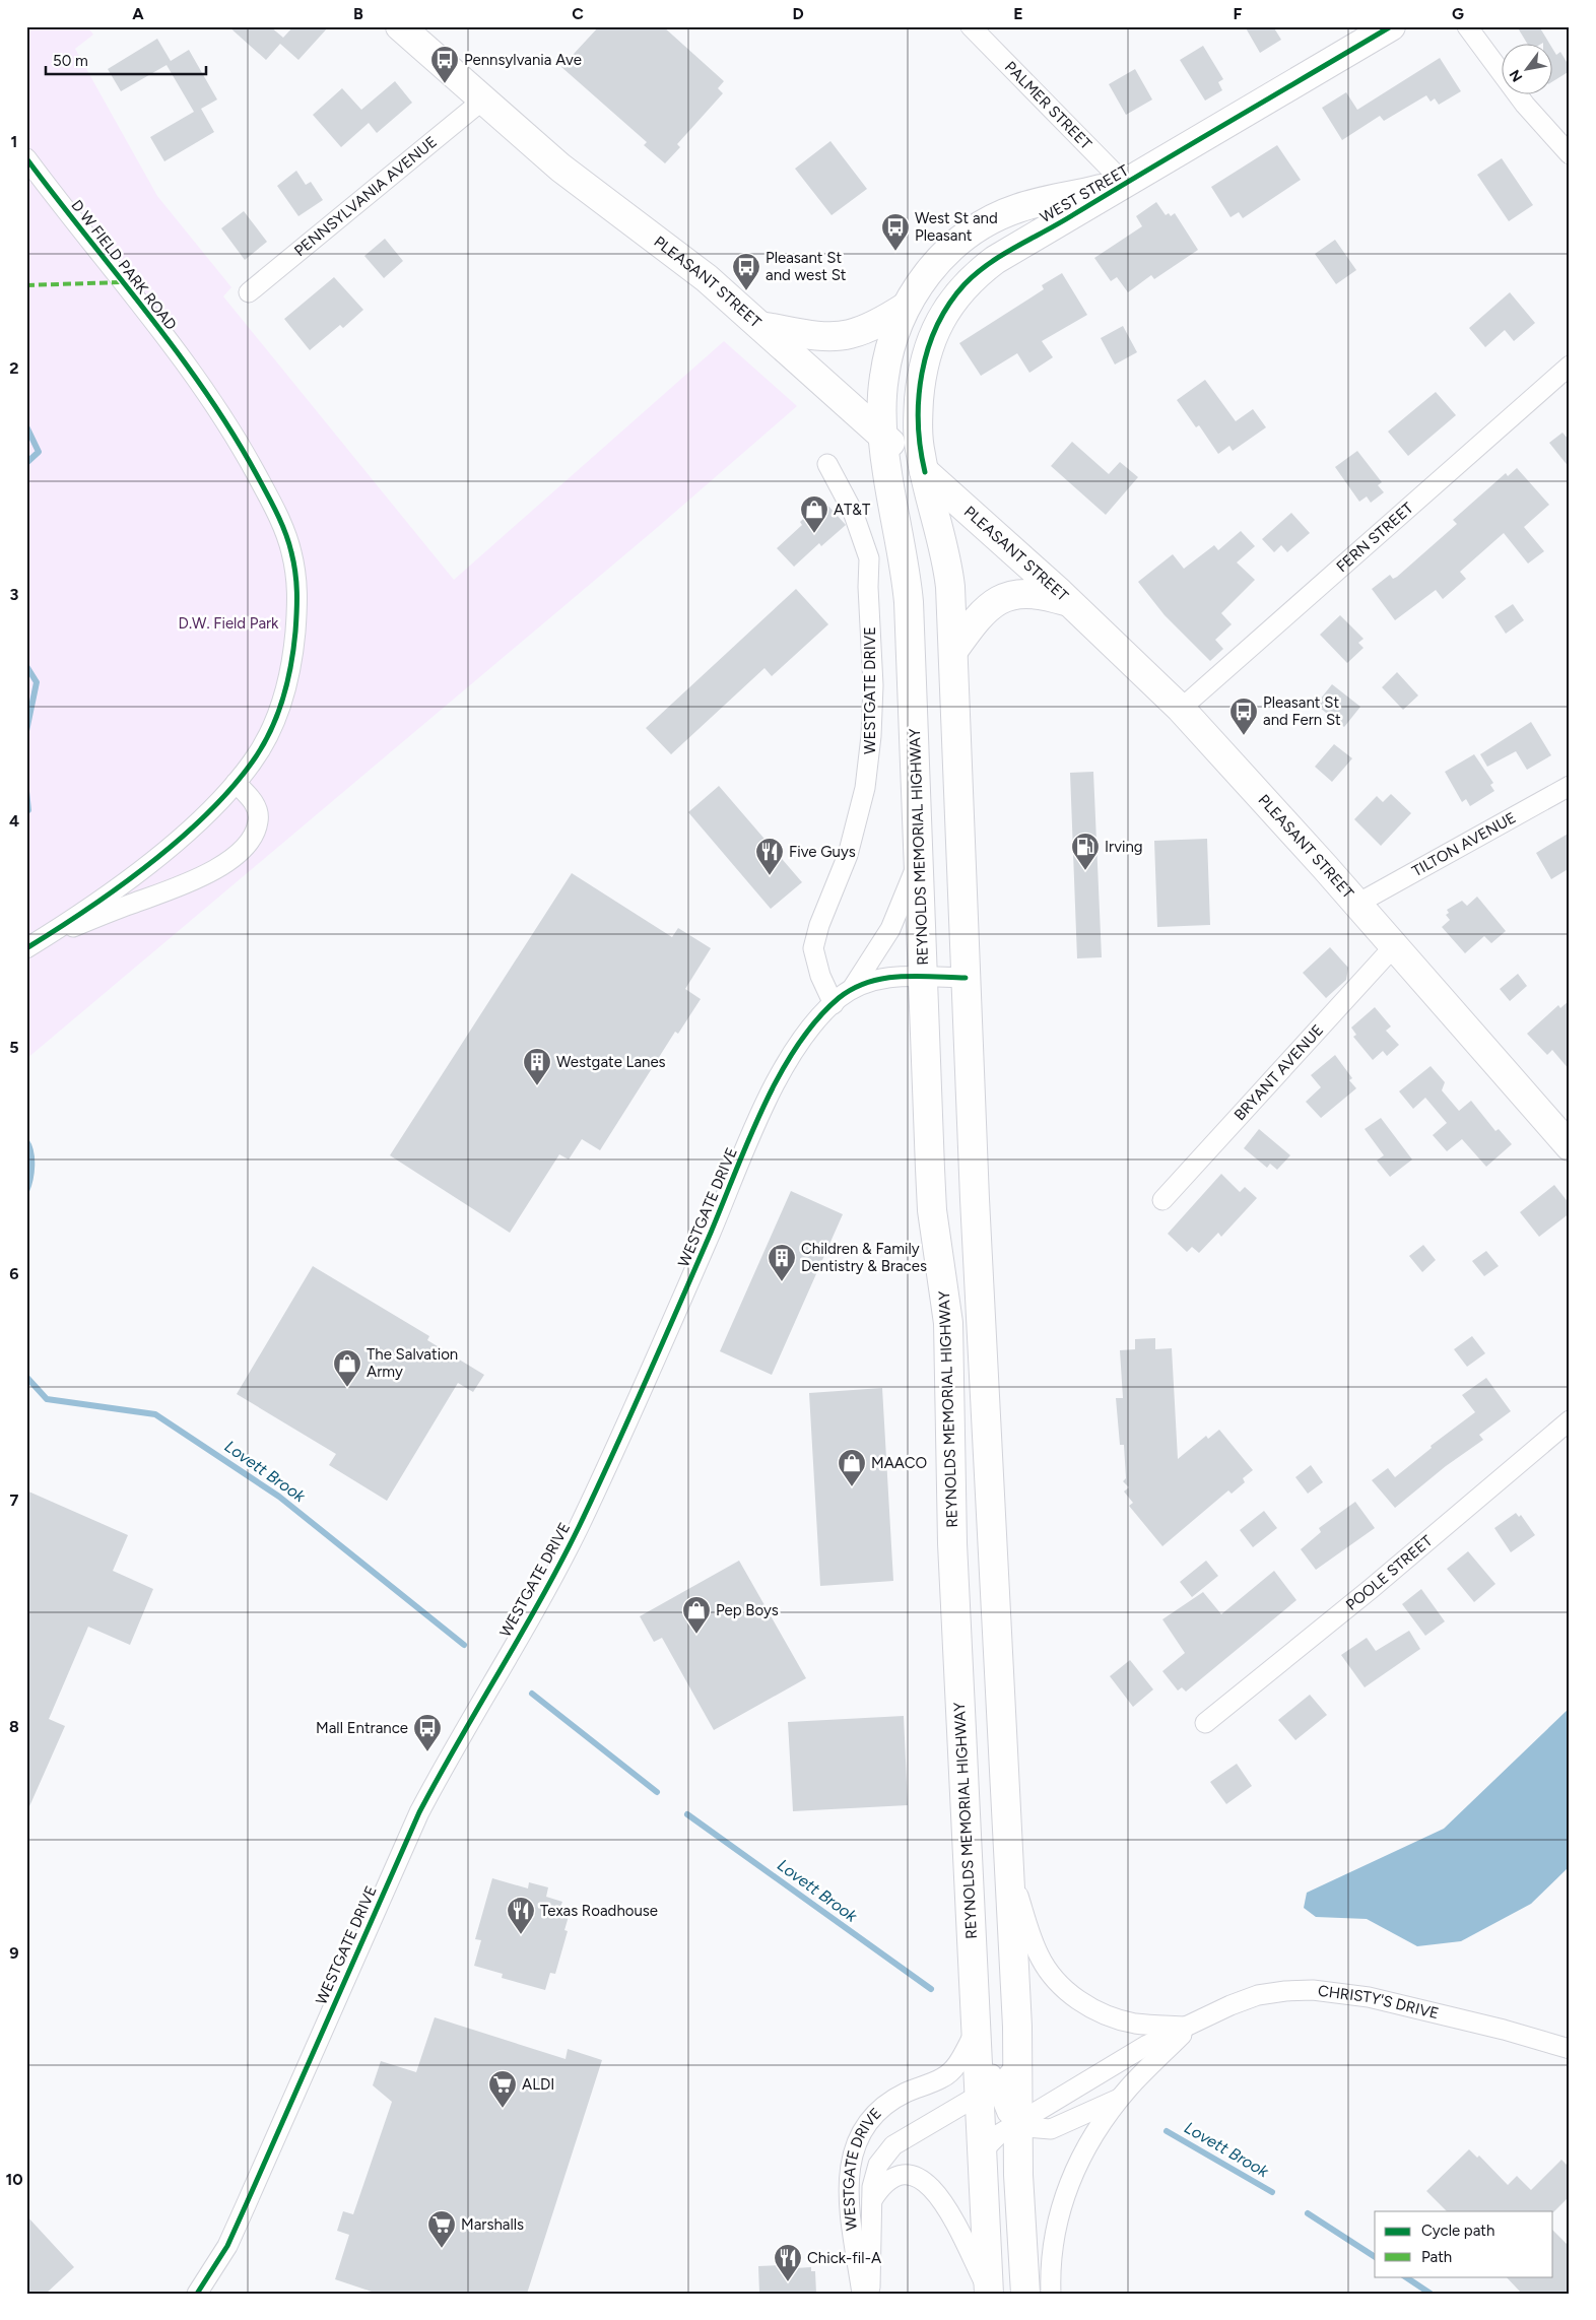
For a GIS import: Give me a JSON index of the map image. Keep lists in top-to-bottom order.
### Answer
{
  "streets": {
    "main road": ["WEST STREET", "PLEASANT STREET", "REYNOLDS MEMORIAL HIGHWAY"],
    "street": [
      "PALMER STREET",
      "PENNSYLVANIA AVENUE",
      "D W FIELD PARK ROAD",
      "FERN STREET",
      "WESTGATE DRIVE",
      "TILTON AVENUE",
      "BRYANT AVENUE",
      "POOLE STREET",
      "CHRISTY'S DRIVE"
    ]
  },
  "crossings": [
    ["PALMER STREET", "WEST STREET"],
    ["WEST STREET", "PLEASANT STREET"],
    ["WEST STREET", "REYNOLDS MEMORIAL HIGHWAY"],
    ["PENNSYLVANIA AVENUE", "PLEASANT STREET"],
    ["PLEASANT STREET", "FERN STREET"],
    ["PLEASANT STREET", "TILTON AVENUE"],
    ["PLEASANT STREET", "REYNOLDS MEMORIAL HIGHWAY"],
    ["PLEASANT STREET", "BRYANT AVENUE"],
    ["WESTGATE DRIVE", "REYNOLDS MEMORIAL HIGHWAY"],
    ["REYNOLDS MEMORIAL HIGHWAY", "CHRISTY'S DRIVE"]
  ],
  "water": ["Lovett Brook"],
  "parks": ["D.W. Field Park"],
  "places": {
    "bus stop": [
      "Pennsylvania Ave",
      "West St and Pleasant",
      "Pleasant St and west St",
      "Pleasant St and Fern St",
      "Mall Entrance"
    ],
    "shop": [
      "AT&T",
      "The Salvation Army",
      "MAACO",
      "Pep Boys"
    ],
    "fuel station": ["Irving"],
    "restaurant": ["Five Guys", "Texas Roadhouse", "Chick-fil-A"],
    "building": ["Westgate Lanes", "Children & Family Dentistry & Braces"],
    "supermarket": ["ALDI", "Marshalls"]
  },
  "legend": ["Cycle path", "Path"],
  "scale_bar": "50 m",
  "north": "bottom left",
  "grid": {
    "columns": [
      "A",
      "B",
      "C",
      "D",
      "E",
      "F",
      "G"
    ],
    "rows": [
      "1",
      "2",
      "3",
      "4",
      "5",
      "6",
      "7",
      "8",
      "9",
      "10"
    ]
  }
}
